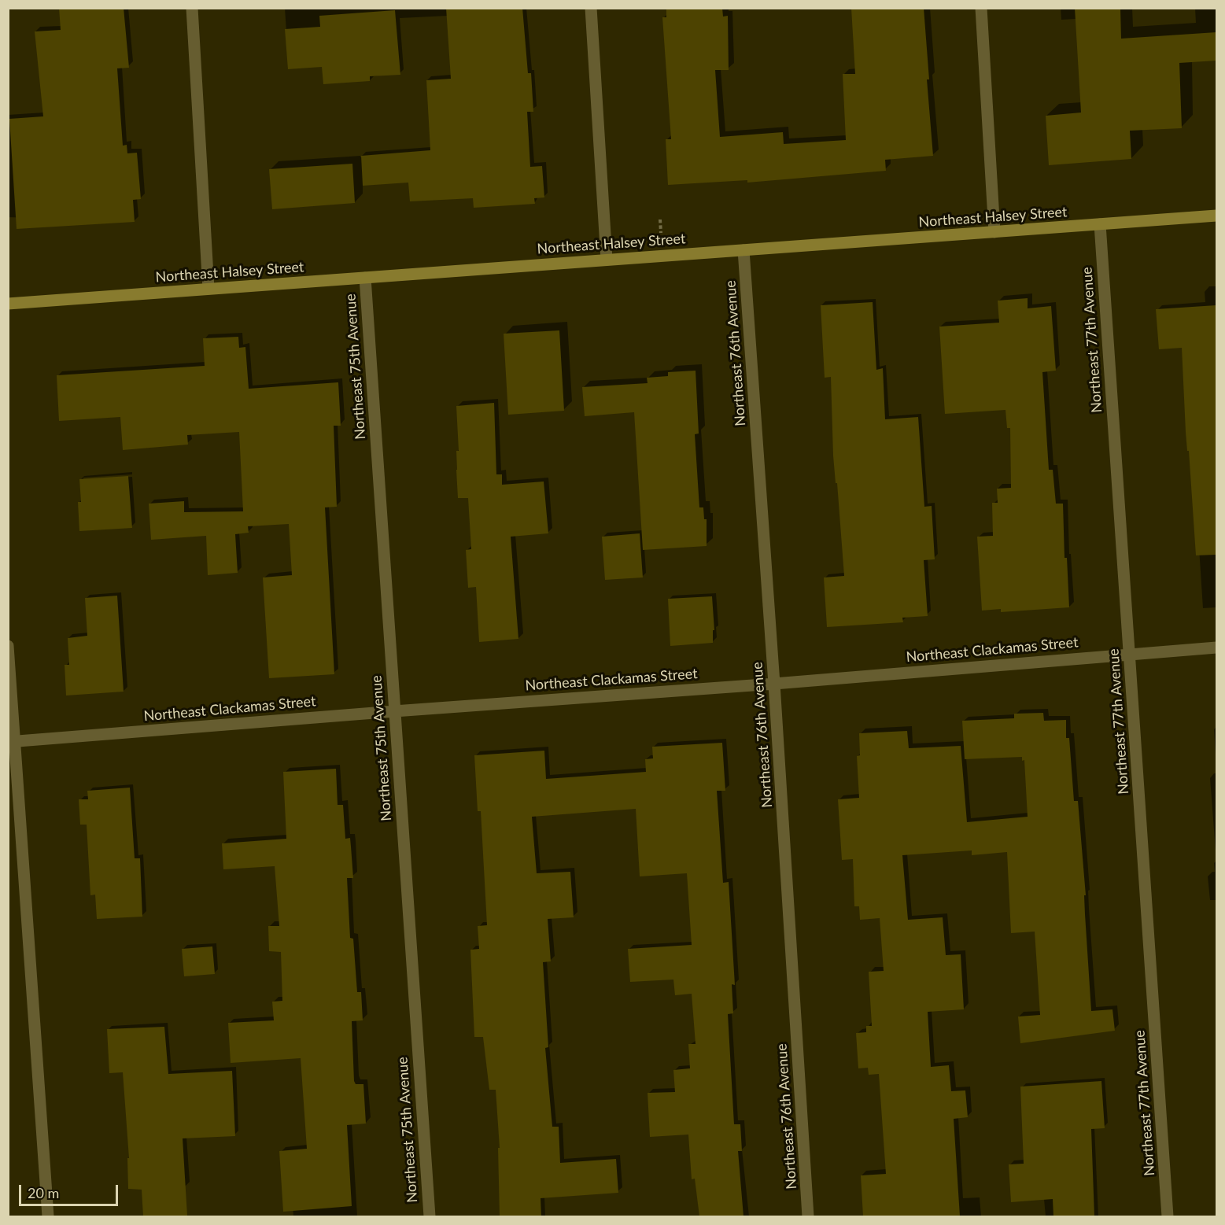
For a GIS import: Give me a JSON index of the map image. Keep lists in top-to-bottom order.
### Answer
{
  "streets": {
    "main road": ["Northeast Halsey Street"],
    "street": [
      "Northeast 77th Avenue",
      "Northeast 76th Avenue",
      "Northeast 75th Avenue",
      "Northeast Clackamas Street"
    ]
  },
  "crossings": [
    ["Northeast Halsey Street", "Northeast 77th Avenue"],
    ["Northeast Halsey Street", "Northeast 76th Avenue"],
    ["Northeast Halsey Street", "Northeast 75th Avenue"],
    ["Northeast 77th Avenue", "Northeast Clackamas Street"],
    ["Northeast 76th Avenue", "Northeast Clackamas Street"],
    ["Northeast 75th Avenue", "Northeast Clackamas Street"]
  ],
  "scale_bar": "20 m"
}
